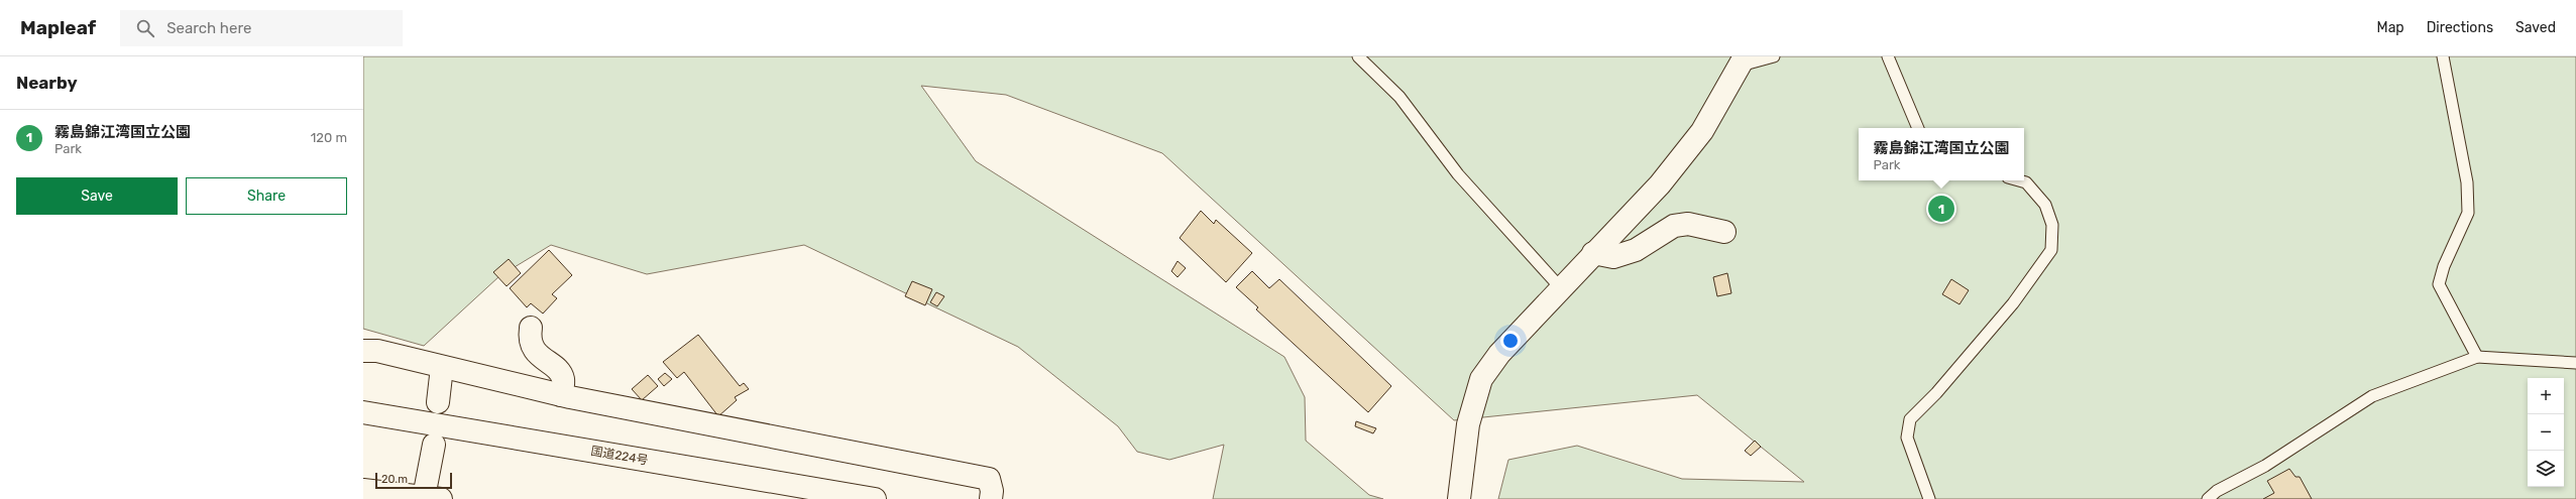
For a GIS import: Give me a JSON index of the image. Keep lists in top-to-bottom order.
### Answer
{
  "streets": {
    "main road": ["国道224号"]
  },
  "scale_bar": "20 m",
  "page": {
    "header": "Mapleaf",
    "search": "Search here",
    "nav": ["Map", "Directions", "Saved"],
    "heading": "Nearby",
    "list": [
      {
        "mark": "1",
        "name": "霧島錦江湾国立公園",
        "note": "Park",
        "value": "120 m"
      }
    ],
    "popup": ["霧島錦江湾国立公園", "Park"],
    "buttons": ["Save", "Share"],
    "pins": "1",
    "map_buttons": ["+", "−"],
    "scale": "20 m"
  }
}
